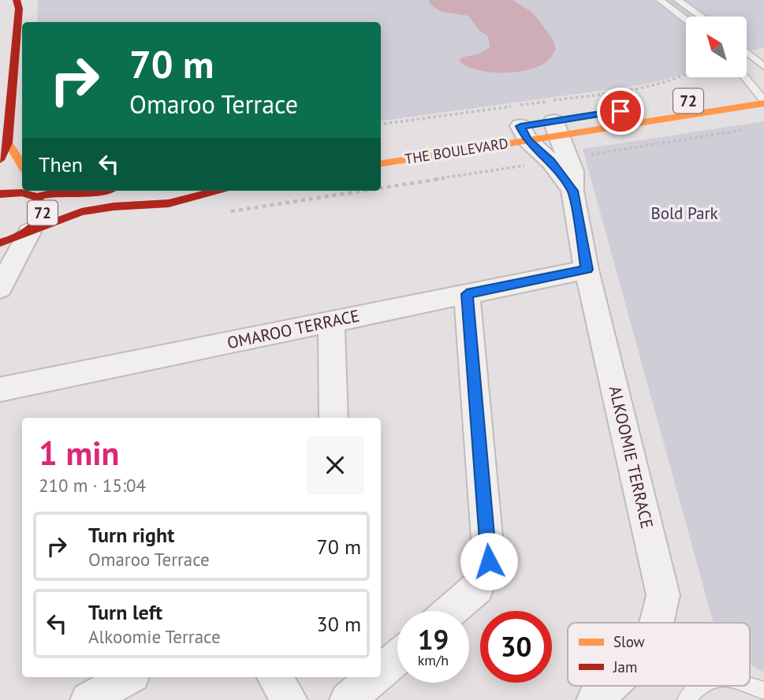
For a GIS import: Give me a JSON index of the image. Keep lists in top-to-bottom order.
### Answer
{
  "streets": {
    "main road": ["72", "THE BOULEVARD"],
    "street": ["OMAROO TERRACE", "ALKOOMIE TERRACE"]
  },
  "crossings": [
    ["THE BOULEVARD", "ALKOOMIE TERRACE"],
    ["OMAROO TERRACE", "ALKOOMIE TERRACE"]
  ],
  "parks": ["Bold Park"],
  "legend": ["Slow", "Jam"],
  "north": "top left",
  "page": {
    "turn": ["70 m", "Omaroo Terrace"],
    "then": "Then",
    "heading": ["1 min", "210 m · 15:04"],
    "list": [
      {
        "name": "Turn right",
        "note": "Omaroo Terrace",
        "value": "70 m"
      },
      {
        "name": "Turn left",
        "note": "Alkoomie Terrace",
        "value": "30 m"
      }
    ],
    "speed": "19 km/h",
    "limit": "30"
  }
}
